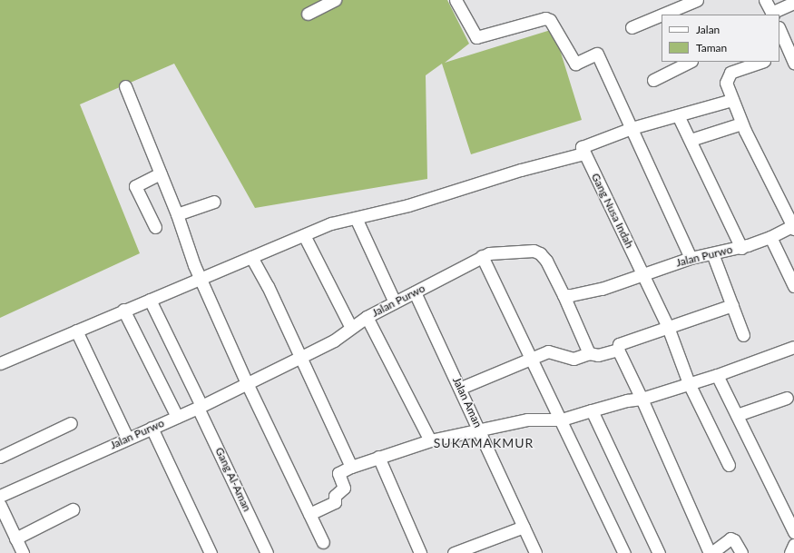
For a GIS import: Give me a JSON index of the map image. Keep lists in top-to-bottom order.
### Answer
{
  "streets": {
    "street": [
      "Gang Nusa Indah",
      "Jalan Purwo",
      "Jalan Aman",
      "Gang Al-Aman"
    ]
  },
  "crossings": [
    ["Gang Nusa Indah", "Jalan Purwo"],
    ["Jalan Purwo", "Jalan Aman"],
    ["Jalan Purwo", "Gang Al-Aman"]
  ],
  "districts": ["SUKAMAKMUR"],
  "legend": ["Jalan", "Taman"]
}
